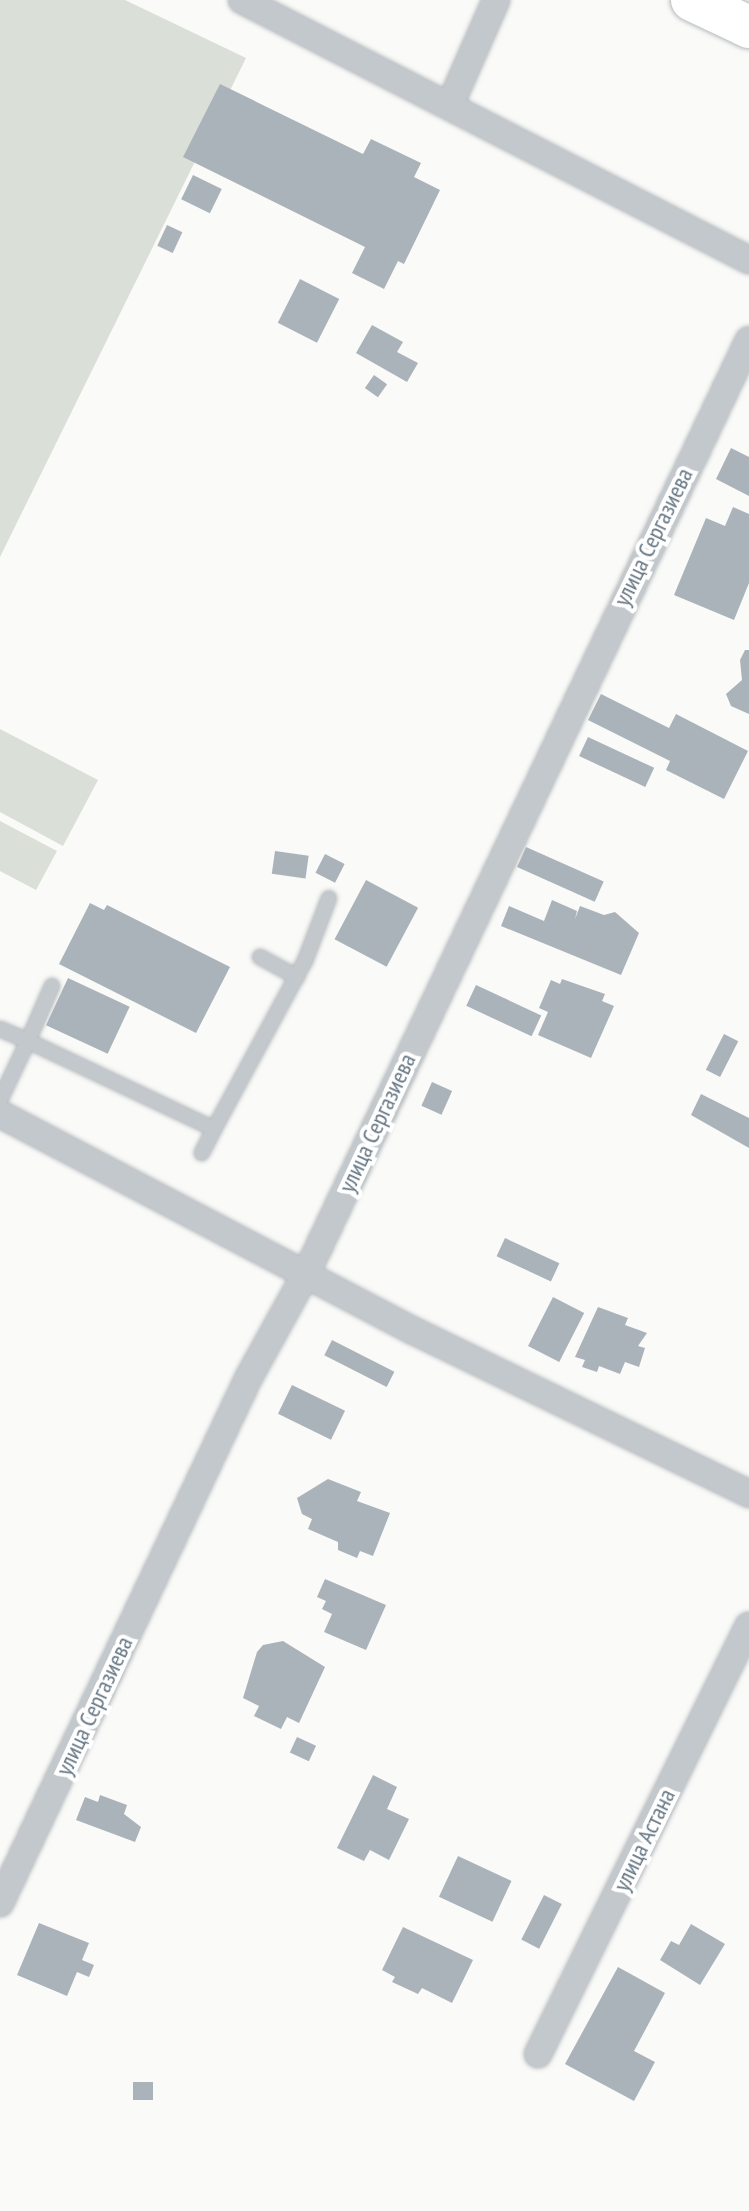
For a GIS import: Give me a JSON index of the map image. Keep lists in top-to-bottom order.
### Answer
{
  "streets": {
    "street": ["улица Сергазиева", "улица Астана"]
  }
}
